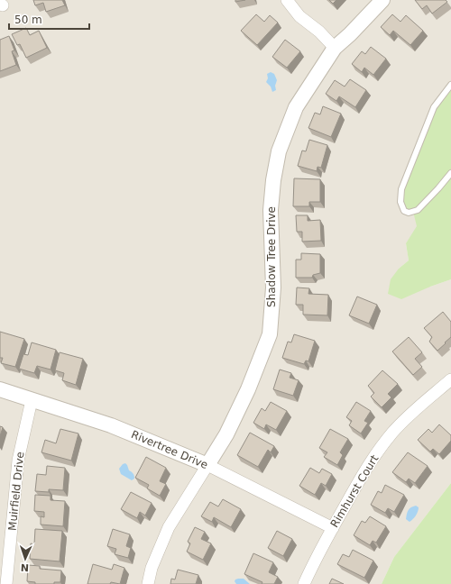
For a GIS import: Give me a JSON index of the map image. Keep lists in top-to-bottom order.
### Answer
{
  "streets": {
    "street": [
      "Shadow Tree Drive",
      "Rivertree Drive",
      "Muirfield Drive",
      "Rimhurst Court"
    ]
  },
  "crossings": [
    ["Shadow Tree Drive", "Rivertree Drive"],
    ["Rivertree Drive", "Muirfield Drive"],
    ["Rivertree Drive", "Rimhurst Court"]
  ],
  "scale_bar": "50 m",
  "north": "bottom"
}
